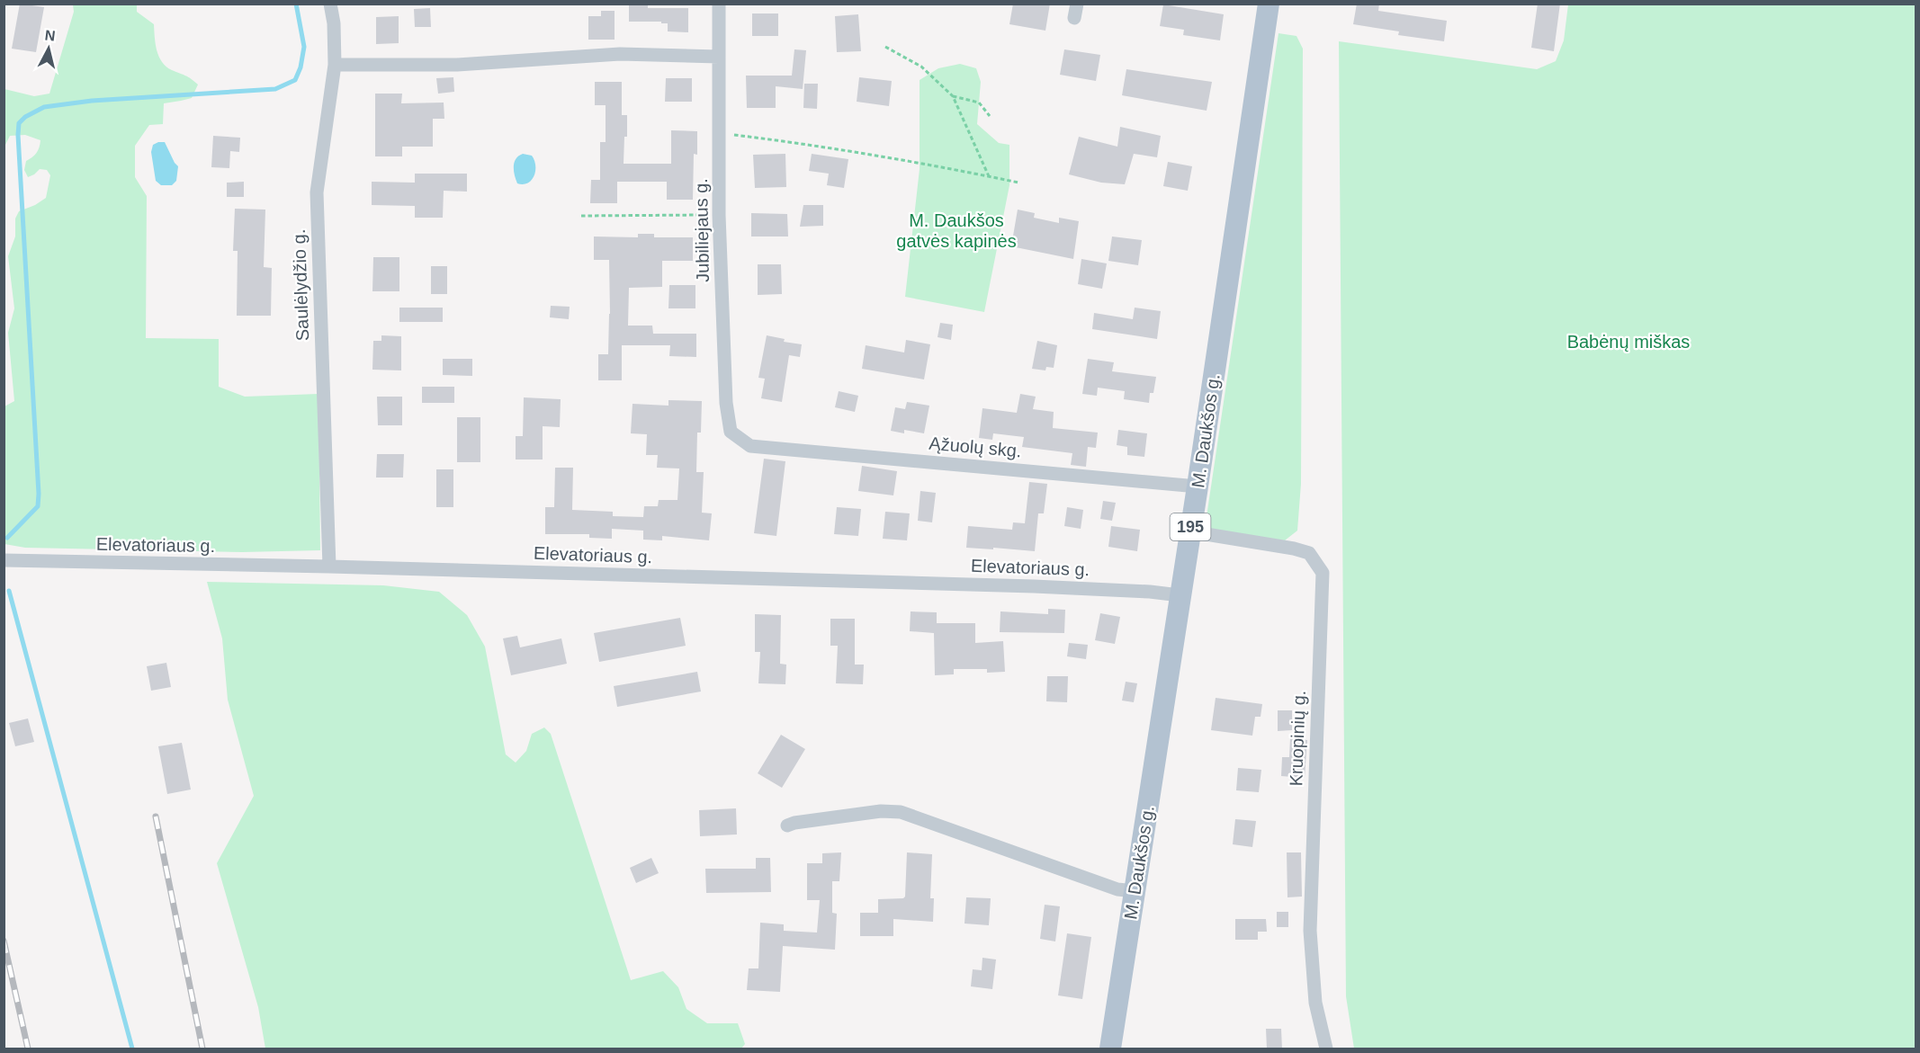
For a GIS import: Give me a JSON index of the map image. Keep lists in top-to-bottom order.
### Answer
{
  "streets": {
    "main road": ["M. Daukšos g.", "195"],
    "street": [
      "Jubiliejaus g.",
      "Saulėlydžio g.",
      "Ąžuolų skg.",
      "Elevatoriaus g.",
      "Kruopinių g."
    ]
  },
  "crossings": [
    ["Jubiliejaus g.", "Ąžuolų skg."],
    ["Saulėlydžio g.", "Elevatoriaus g."],
    ["M. Daukšos g.", "Ąžuolų skg."],
    ["M. Daukšos g.", "Elevatoriaus g."],
    ["M. Daukšos g.", "Kruopinių g."]
  ],
  "parks": ["M. Daukšos gatvės kapinės", "Babėnų miškas"],
  "north": "top"
}
